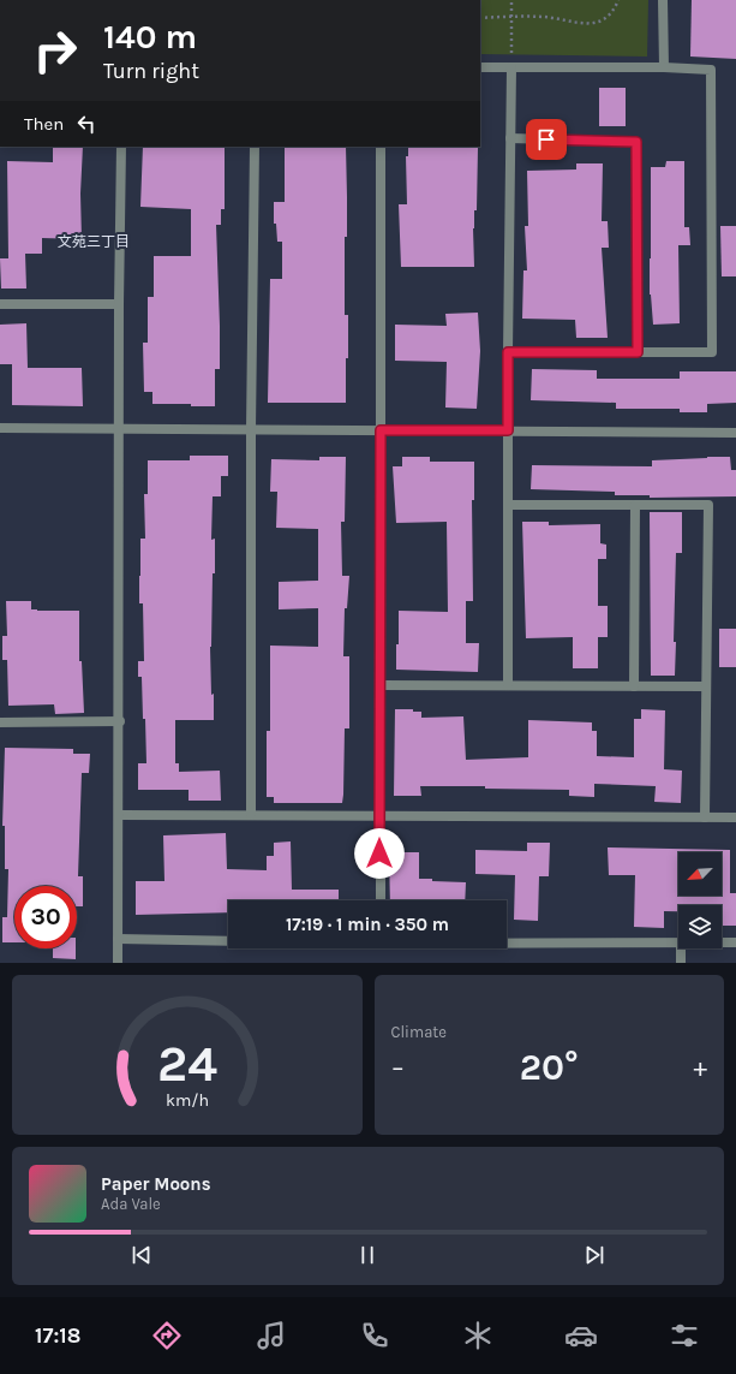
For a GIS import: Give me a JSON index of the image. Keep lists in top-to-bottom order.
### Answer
{
  "districts": ["文苑三丁目"],
  "north": "bottom left",
  "page": {
    "turn": ["140 m", "Turn right"],
    "then": "Then",
    "limit": "30",
    "trip": "17:19 · 1 min · 350 m",
    "tile": "Climate",
    "heat": ["−", "20°", "+"],
    "song": ["Paper Moons", "Ada Vale"],
    "tabs": "17:18",
    "gauge": ["24", "km/h"]
  }
}
